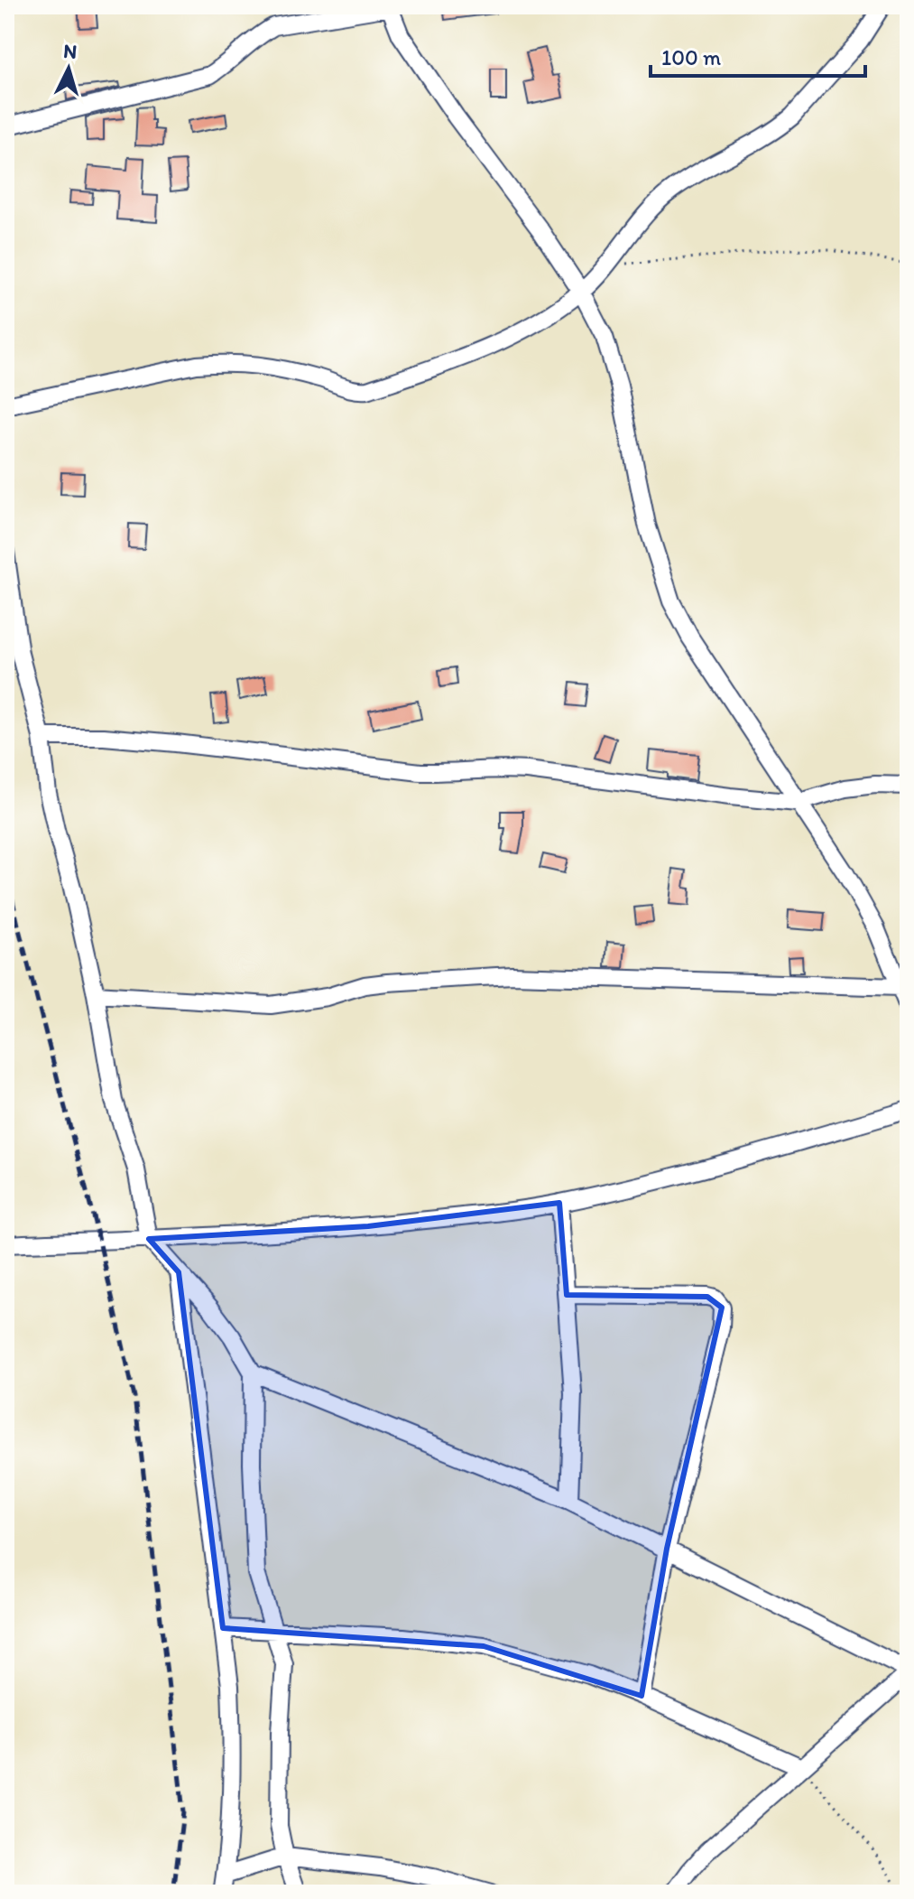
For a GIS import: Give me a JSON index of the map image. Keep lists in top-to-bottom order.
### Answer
{
  "scale_bar": "100 m",
  "north": "top"
}
